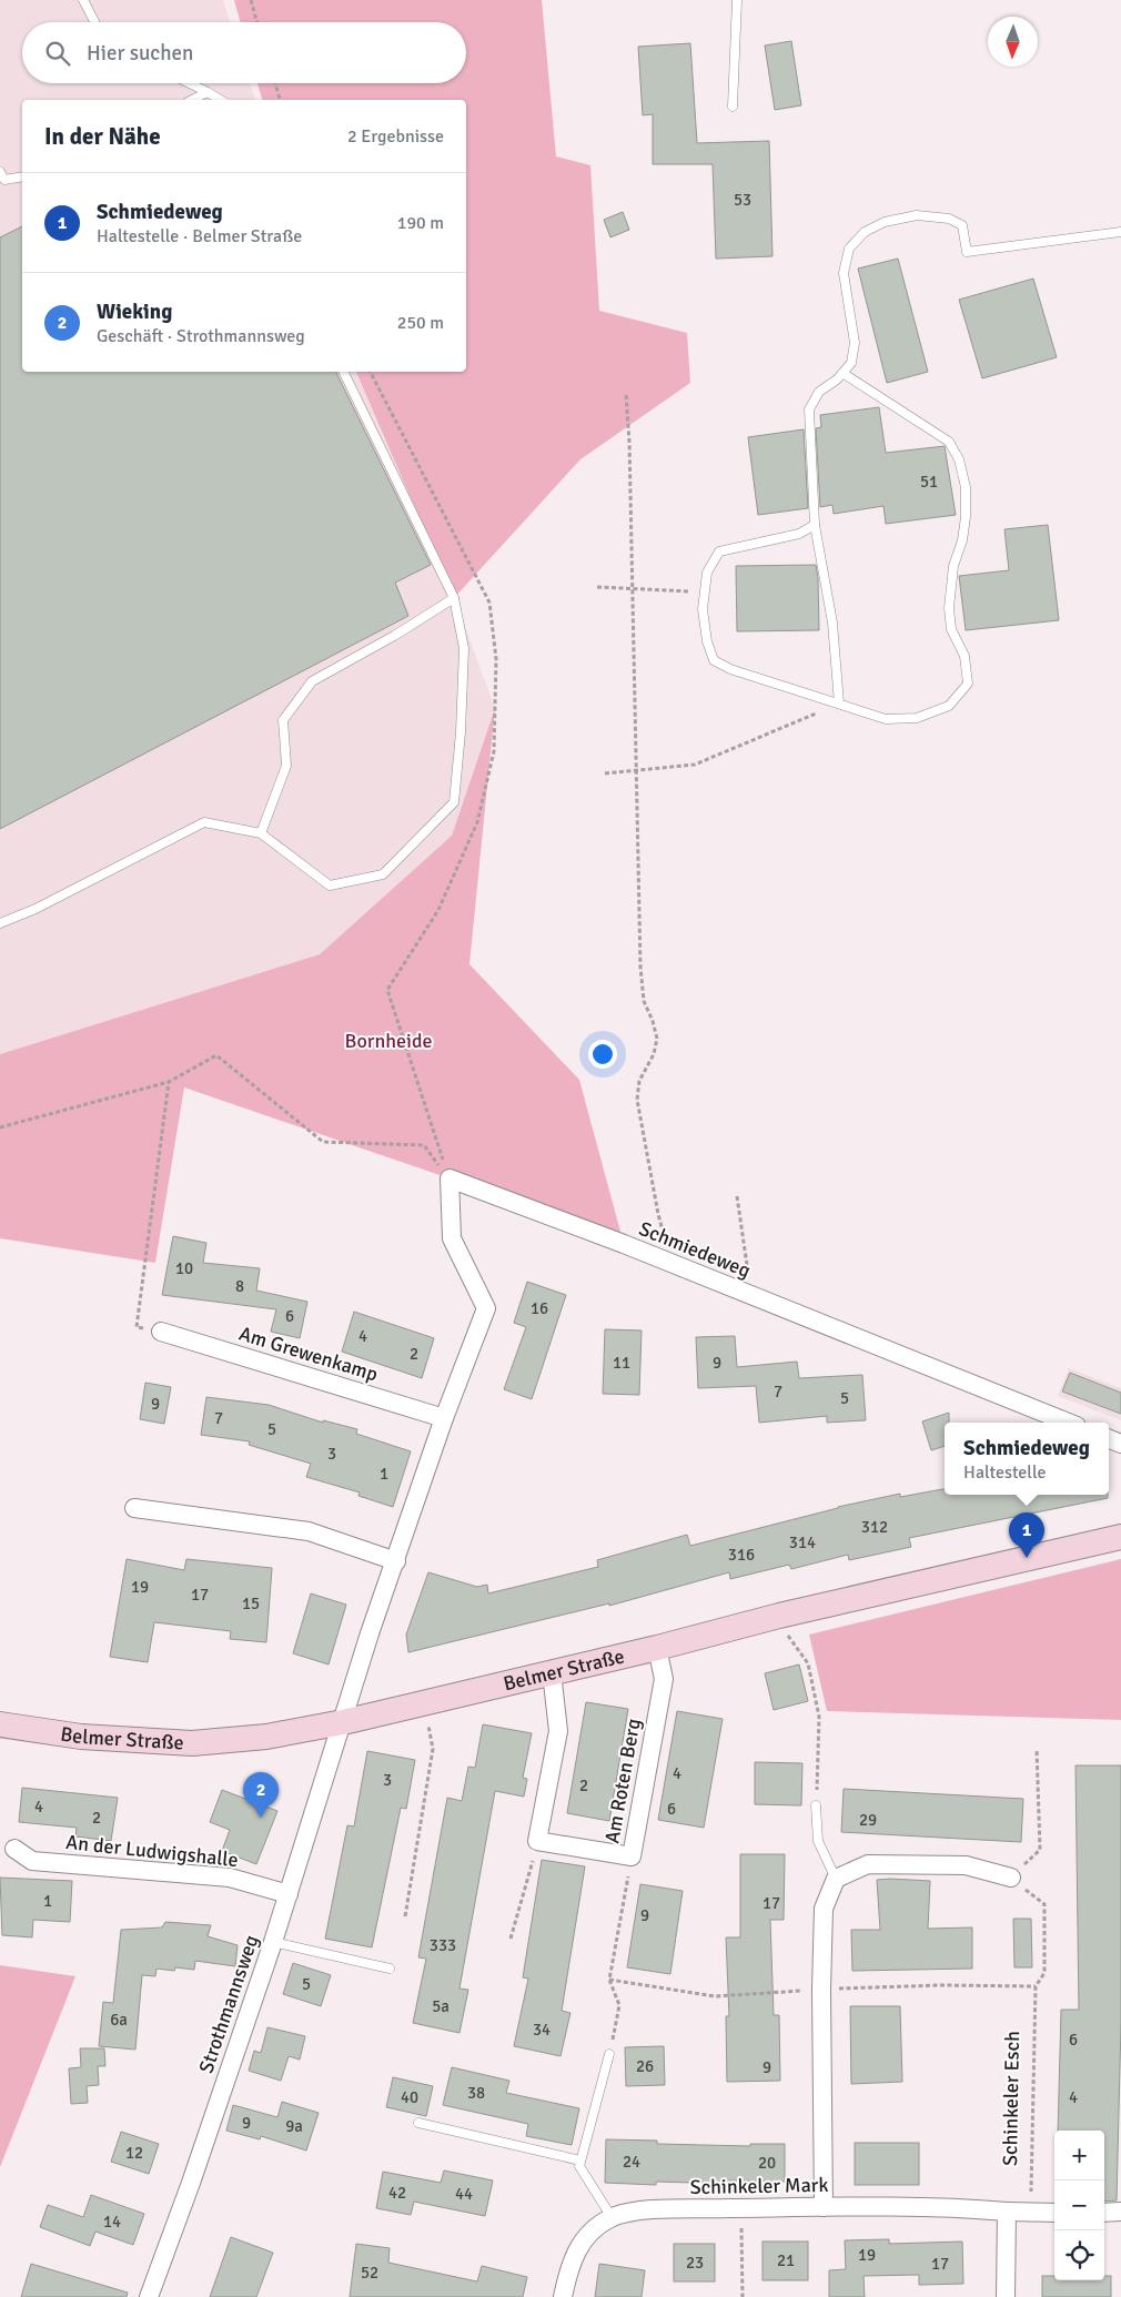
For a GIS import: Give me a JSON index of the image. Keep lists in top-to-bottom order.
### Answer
{
  "streets": {
    "street": [
      "Schmiedeweg",
      "Am Grewenkamp",
      "Belmer Straße",
      "Am Roten Berg",
      "An der Ludwigshalle",
      "Strothmannsweg",
      "Schinkeler Mark"
    ],
    "path": ["Schinkeler Esch"]
  },
  "crossings": [
    ["Belmer Straße", "Am Roten Berg"],
    ["Belmer Straße", "Strothmannsweg"],
    ["An der Ludwigshalle", "Strothmannsweg"],
    ["Schinkeler Esch", "Schinkeler Mark"]
  ],
  "parks": ["Bornheide"],
  "house_numbers": [
    "53",
    "51",
    "10",
    "8",
    "16",
    "6",
    "4",
    "2",
    "11",
    "9",
    "7",
    "5",
    "9",
    "7",
    "5",
    "3",
    "1",
    "312",
    "314",
    "316",
    "19",
    "17",
    "15",
    "4",
    "3",
    "2",
    "4",
    "6",
    "2",
    "29",
    "1",
    "17",
    "9",
    "333",
    "5",
    "5a",
    "6a",
    "34",
    "6",
    "26",
    "9",
    "38",
    "40",
    "4",
    "9",
    "9a",
    "12",
    "24",
    "20",
    "42",
    "44",
    "14",
    "19",
    "21",
    "23",
    "17",
    "52"
  ],
  "north": "bottom",
  "page": {
    "search": "Hier suchen",
    "heading": ["In der Nähe", "2 Ergebnisse"],
    "list": [
      {
        "mark": "1",
        "name": "Schmiedeweg",
        "note": "Haltestelle · Belmer Straße",
        "value": "190 m"
      },
      {
        "mark": "2",
        "name": "Wieking",
        "note": "Geschäft · Strothmannsweg",
        "value": "250 m"
      }
    ],
    "popup": ["Schmiedeweg", "Haltestelle"],
    "pins": ["1", "2"],
    "map_buttons": ["+", "−"]
  }
}
